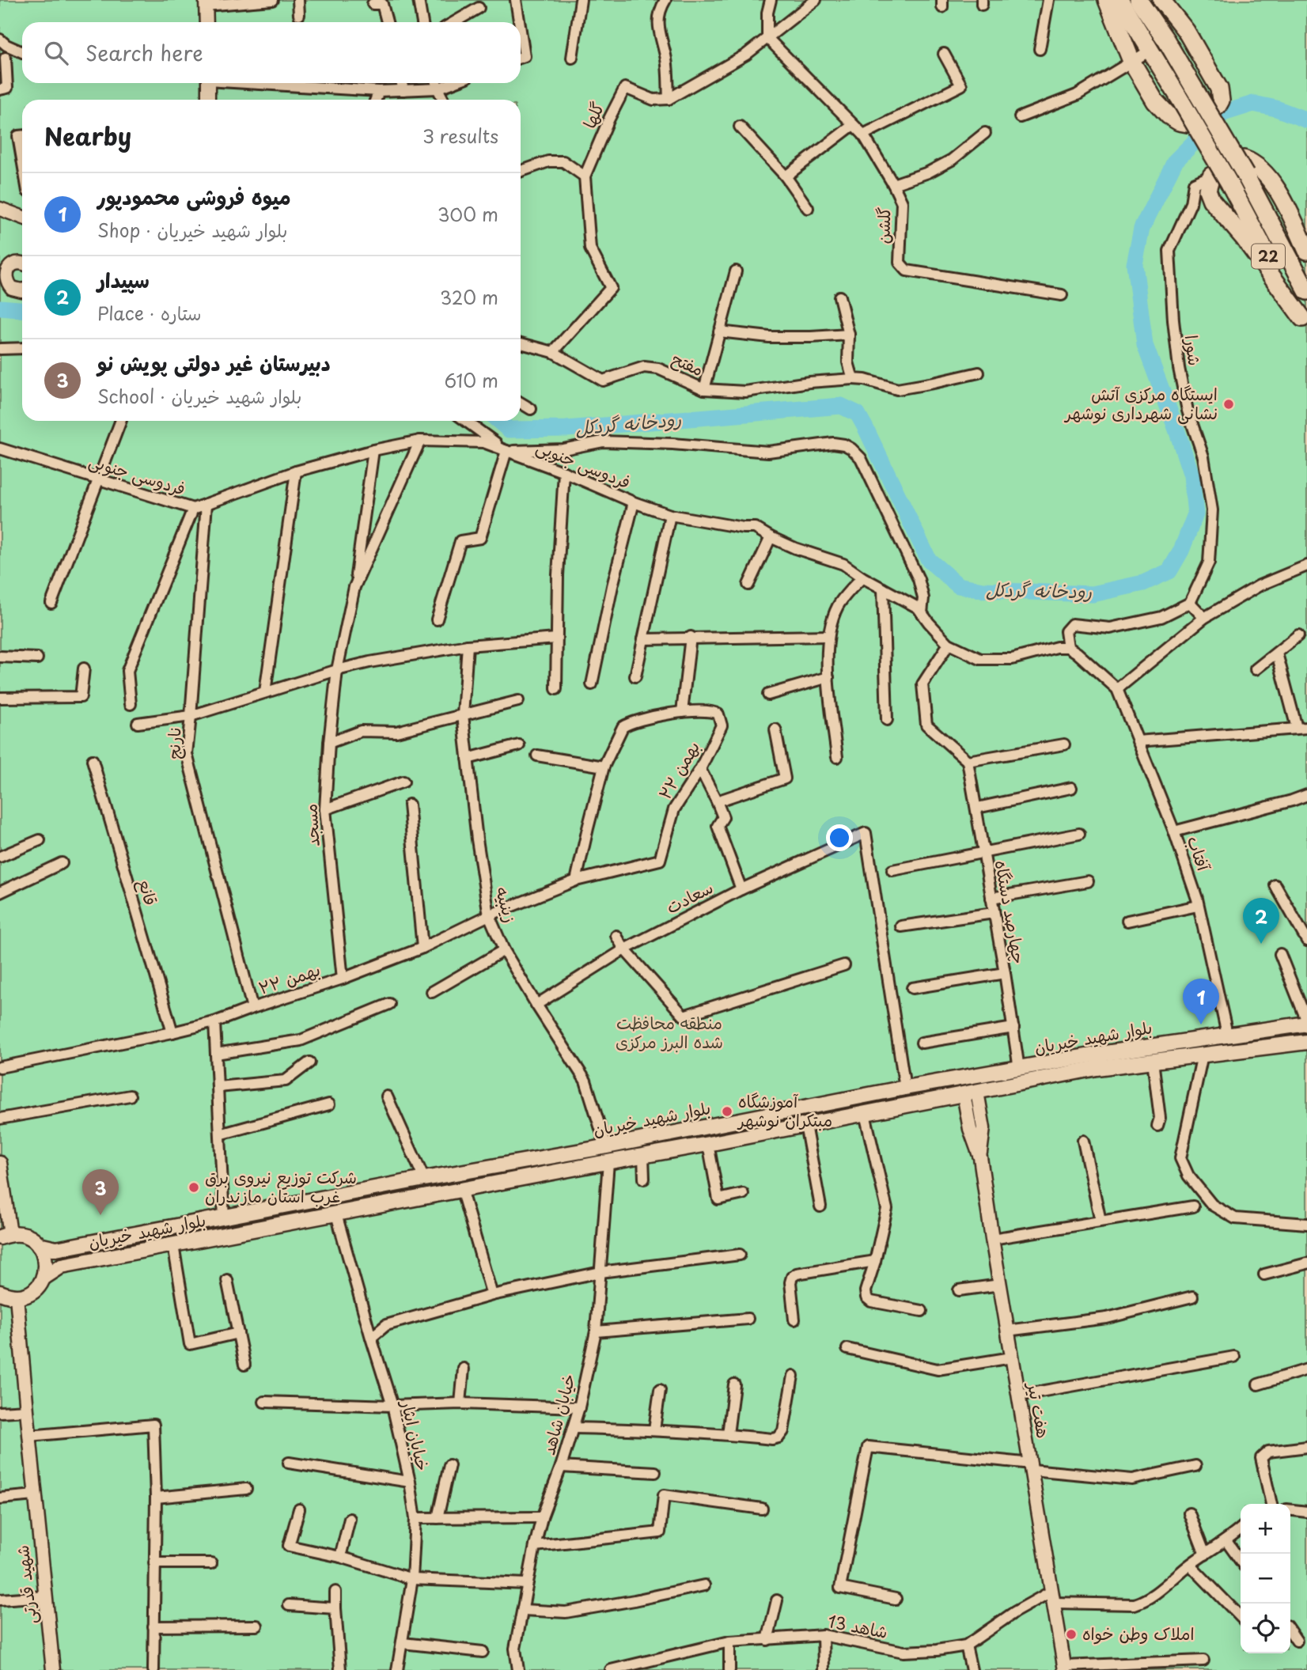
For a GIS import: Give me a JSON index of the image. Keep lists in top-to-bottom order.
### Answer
{
  "streets": {
    "highway": ["22"],
    "main road": ["بلوار شهید خیریان"],
    "street": [
      "گلها",
      "گلشن",
      "شورا",
      "مفتح",
      "فردوسی جنوبی",
      "نارنج",
      "۲۲ بهمن",
      "مسجد",
      "آفتاب",
      "قانع",
      "سعادت",
      "زینبیه",
      "چهارصد دستگاه",
      "هفت تیر",
      "خیابان شاهد",
      "خیابان ایثار",
      "شهید قدرتی",
      "شاهد 13"
    ]
  },
  "crossings": [
    ["گلها", "مفتح"],
    ["فردوسی جنوبی", "نارنج"],
    ["نارنج", "۲۲ بهمن"],
    ["۲۲ بهمن", "مسجد"],
    ["۲۲ بهمن", "قانع"],
    ["۲۲ بهمن", "زینبیه"],
    ["آفتاب", "بلوار شهید خیریان"],
    ["سعادت", "زینبیه"],
    ["سعادت", "بلوار شهید خیریان"],
    ["زینبیه", "بلوار شهید خیریان"],
    ["چهارصد دستگاه", "بلوار شهید خیریان"],
    ["بلوار شهید خیریان", "هفت تیر"],
    ["بلوار شهید خیریان", "خیابان شاهد"],
    ["بلوار شهید خیریان", "خیابان ایثار"],
    ["بلوار شهید خیریان", "شهید قدرتی"],
    ["هفت تیر", "شاهد 13"]
  ],
  "water": ["رودخانه گردکل"],
  "parks": ["منطقه محافظت شده البرز مرکزی"],
  "places": [
    "ایستگاه مرکزی آتش نشانی شهرداری نوشهر",
    "آموزشگاه مبتکران نوشهر",
    "شرکت توزیع نیروی برق غرب استان مازندران",
    "املاک وطن خواه"
  ],
  "page": {
    "search": "Search here",
    "heading": ["Nearby", "3 results"],
    "list": [
      {
        "mark": "1",
        "name": "میوه فروشی محمودپور",
        "note": "Shop · بلوار شهید خیریان",
        "value": "300 m"
      },
      {
        "mark": "2",
        "name": "سپیدار",
        "note": "Place · ستاره",
        "value": "320 m"
      },
      {
        "mark": "3",
        "name": "دبیرستان غیر دولتی پویش نو",
        "note": "School · بلوار شهید خیریان",
        "value": "610 m"
      }
    ],
    "pins": ["2", "1", "3"],
    "map_buttons": ["+", "−"]
  }
}
